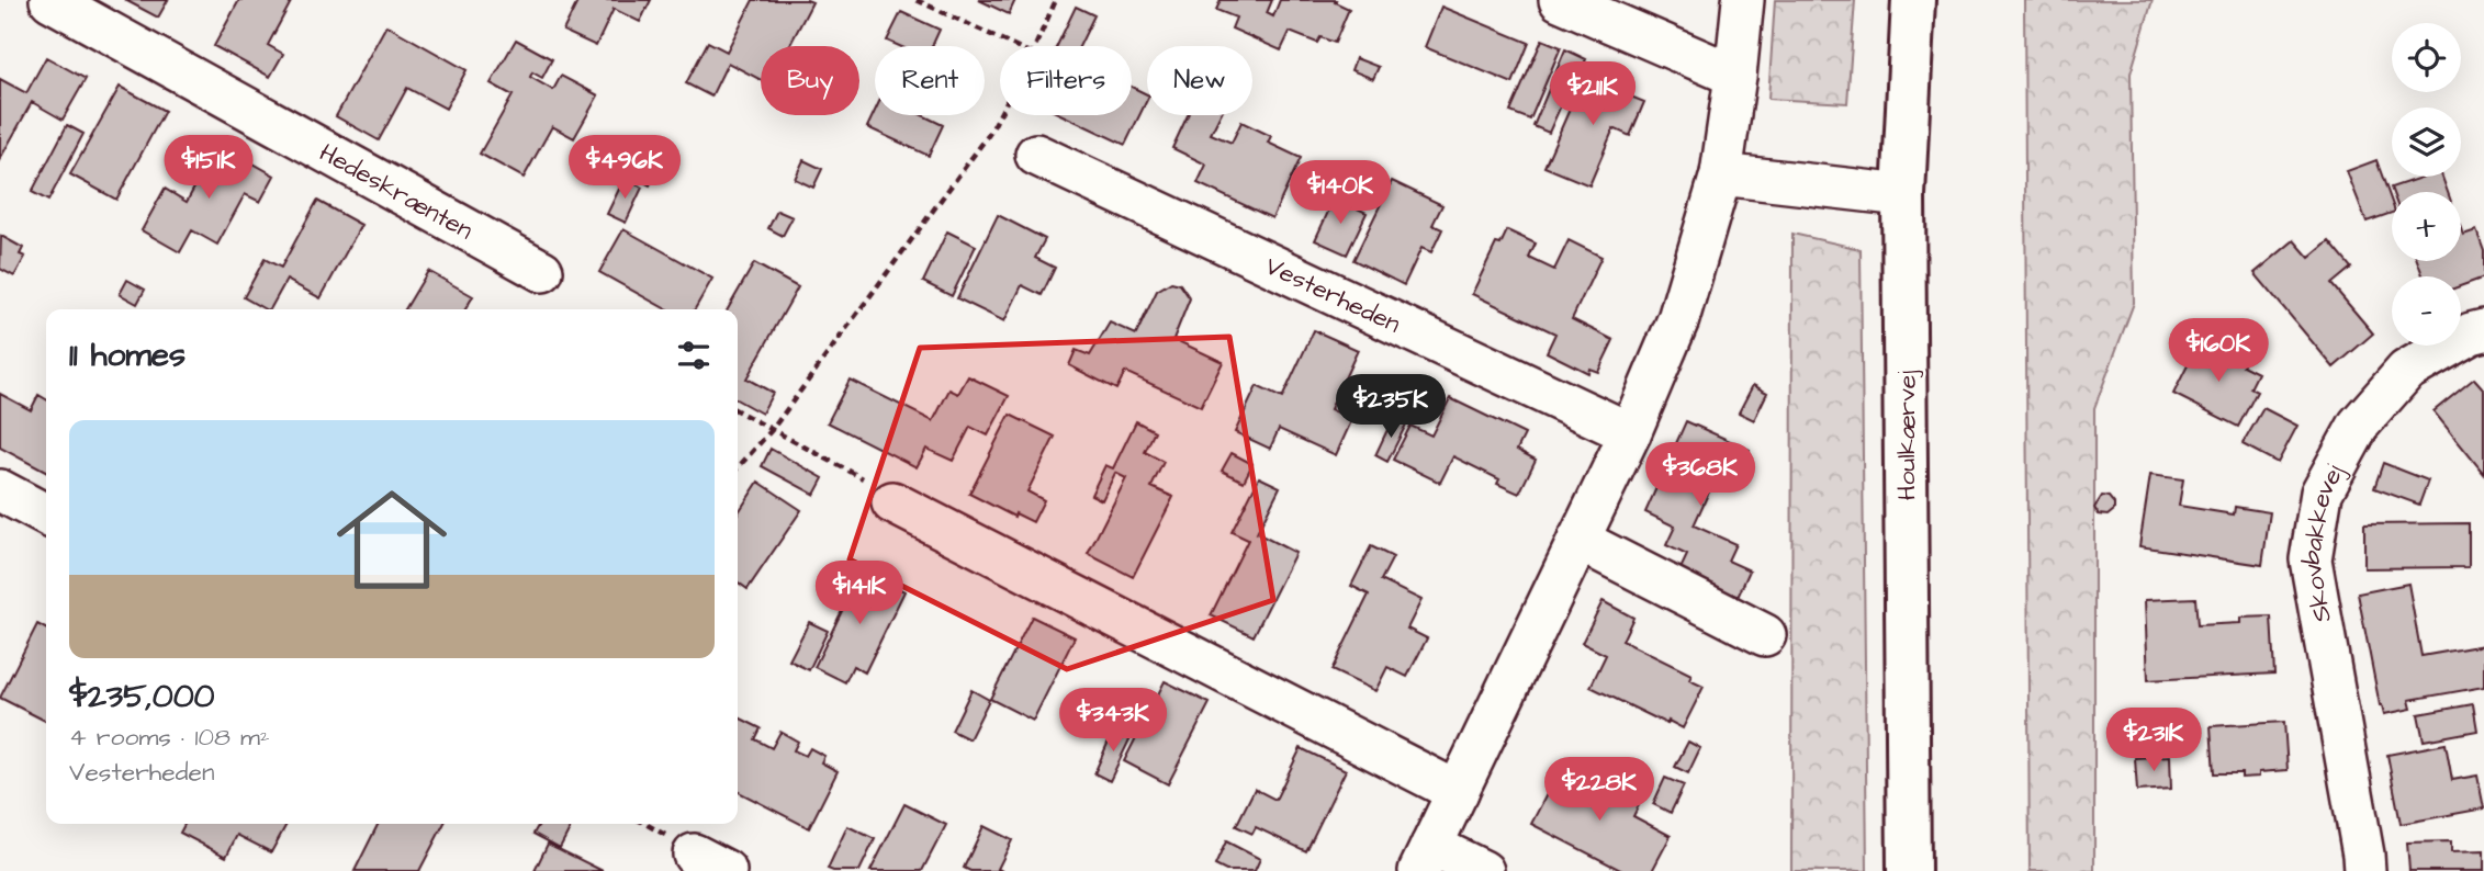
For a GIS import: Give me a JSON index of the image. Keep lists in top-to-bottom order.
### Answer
{
  "streets": {
    "street": [
      "Hedeskrænten",
      "Vesterheden",
      "Houlkærvej",
      "Skovbakkevej"
    ]
  },
  "page": {
    "map_buttons": ["+", "−"],
    "chip": [
      "Buy",
      "Rent",
      "Filters",
      "New"
    ],
    "price": [
      "$211K",
      "$151K",
      "$496K",
      "$140K",
      "$160K",
      "$235K",
      "$368K",
      "$141K",
      "$343K",
      "$231K",
      "$228K"
    ],
    "heading": "11 homes",
    "list": [
      {
        "name": "$235,000",
        "note": "4 rooms · 108 m² · Vesterheden"
      }
    ]
  }
}
